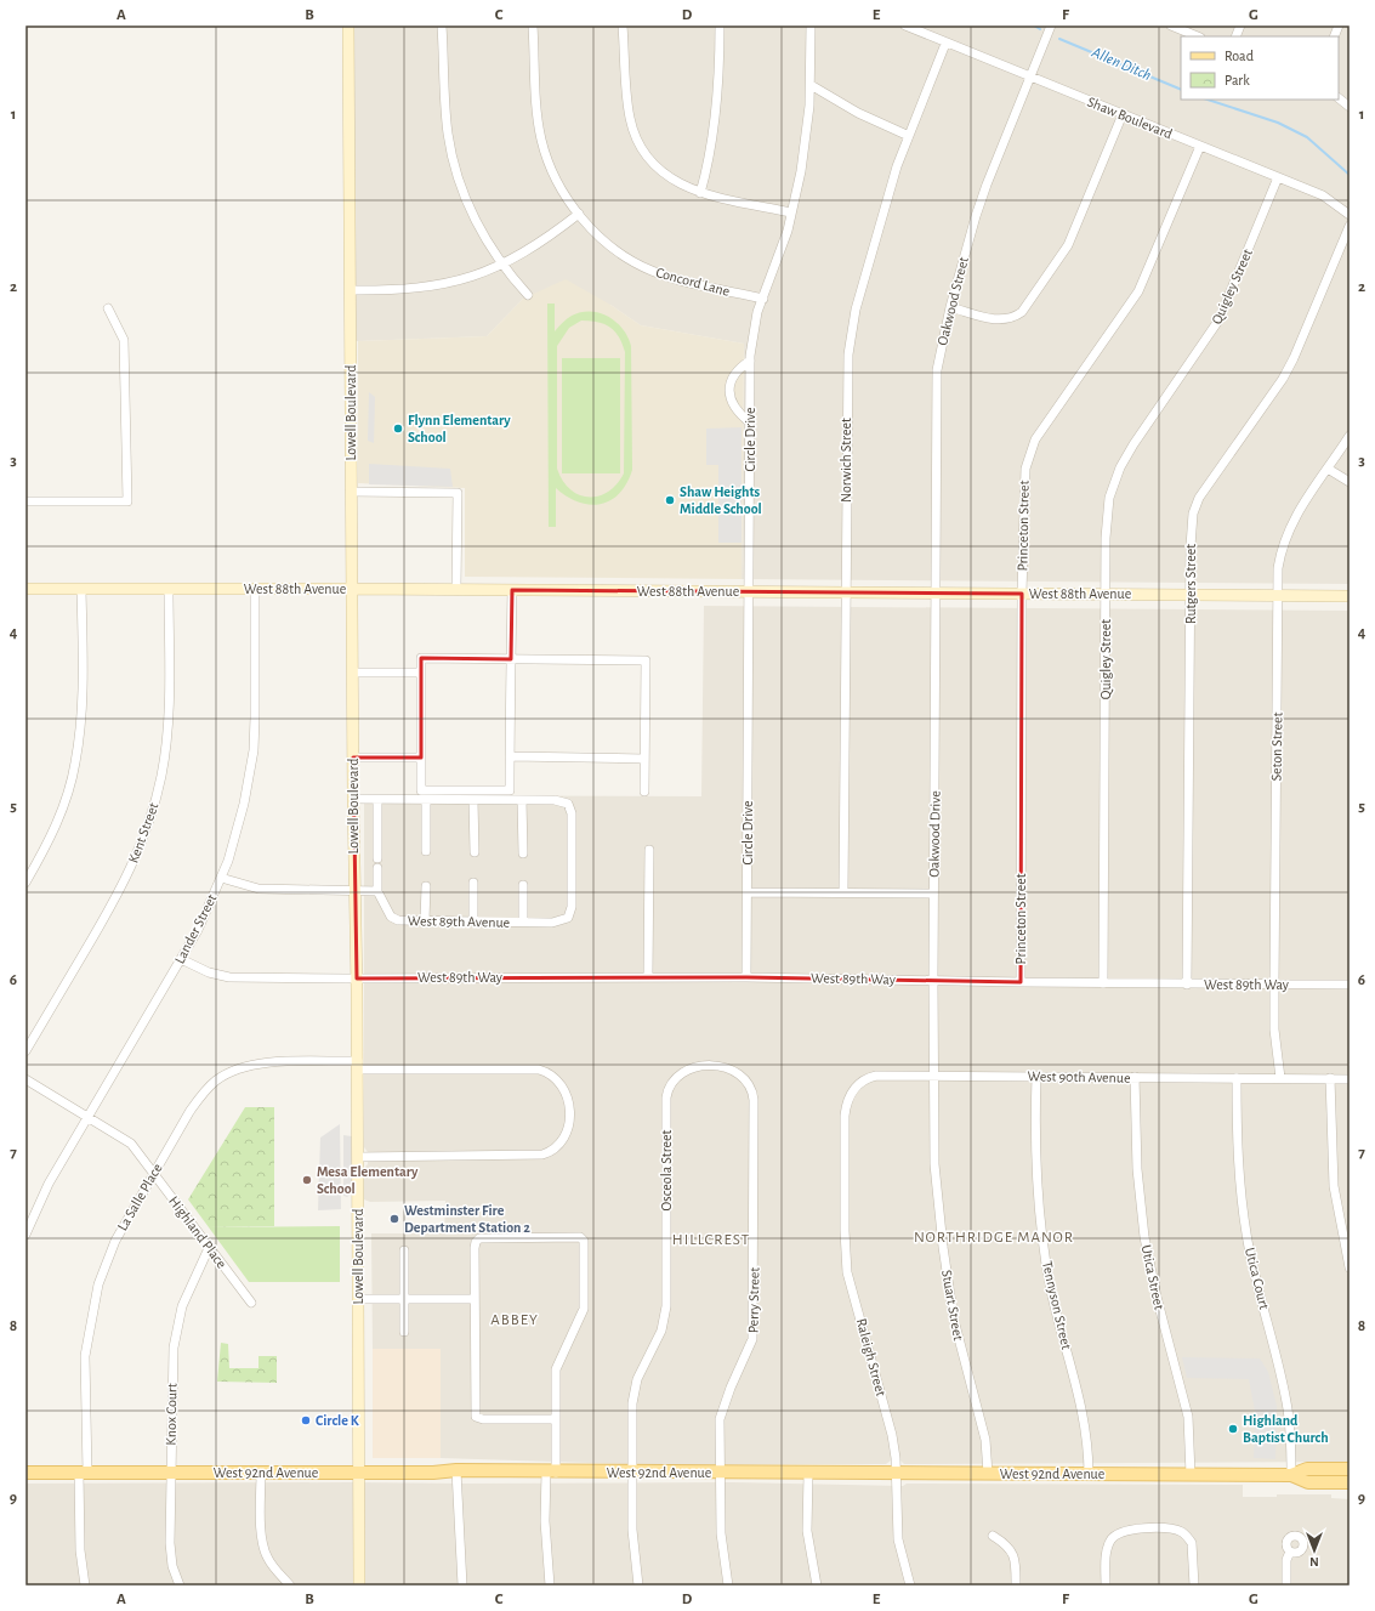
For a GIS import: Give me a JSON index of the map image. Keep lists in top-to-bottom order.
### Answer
{
  "streets": {
    "main road": ["West 92nd Avenue"],
    "street": [
      "Shaw Boulevard",
      "Concord Lane",
      "Quigley Street",
      "Oakwood Street",
      "Lowell Boulevard",
      "Circle Drive",
      "Norwich Street",
      "Princeton Street",
      "Rutgers Street",
      "West 88th Avenue",
      "Seton Street",
      "Kent Street",
      "Oakwood Drive",
      "West 89th Avenue",
      "Lander Street",
      "West 89th Way",
      "West 90th Avenue",
      "Osceola Street",
      "La Salle Place",
      "Highland Place",
      "Utica Street",
      "Utica Court",
      "Perry Street",
      "Stuart Street",
      "Tennyson Street",
      "Raleigh Street",
      "Knox Court"
    ]
  },
  "crossings": [
    ["Shaw Boulevard", "Quigley Street"],
    ["Shaw Boulevard", "Oakwood Street"],
    ["Shaw Boulevard", "Norwich Street"],
    ["Shaw Boulevard", "Princeton Street"],
    ["Concord Lane", "Circle Drive"],
    ["Quigley Street", "West 88th Avenue"],
    ["Quigley Street", "West 89th Way"],
    ["Oakwood Street", "West 88th Avenue"],
    ["Oakwood Street", "Oakwood Drive"],
    ["Lowell Boulevard", "West 88th Avenue"],
    ["Lowell Boulevard", "West 89th Way"],
    ["Lowell Boulevard", "La Salle Place"],
    ["Lowell Boulevard", "West 92nd Avenue"],
    ["Circle Drive", "West 88th Avenue"],
    ["Circle Drive", "West 89th Way"],
    ["Norwich Street", "West 88th Avenue"],
    ["Princeton Street", "West 88th Avenue"],
    ["Princeton Street", "West 89th Way"],
    ["Rutgers Street", "West 88th Avenue"],
    ["Rutgers Street", "West 89th Way"],
    ["West 88th Avenue", "Seton Street"],
    ["West 88th Avenue", "Kent Street"],
    ["West 88th Avenue", "Oakwood Drive"],
    ["West 88th Avenue", "Lander Street"],
    ["Seton Street", "West 89th Way"],
    ["Seton Street", "West 90th Avenue"],
    ["Oakwood Drive", "West 89th Way"],
    ["Oakwood Drive", "West 90th Avenue"],
    ["Oakwood Drive", "Stuart Street"],
    ["Lander Street", "West 89th Way"],
    ["Lander Street", "Highland Place"],
    ["West 90th Avenue", "Utica Street"],
    ["West 90th Avenue", "Utica Court"],
    ["West 90th Avenue", "Stuart Street"],
    ["West 90th Avenue", "Tennyson Street"],
    ["West 90th Avenue", "Raleigh Street"],
    ["Osceola Street", "Perry Street"],
    ["Osceola Street", "West 92nd Avenue"],
    ["La Salle Place", "Highland Place"],
    ["La Salle Place", "West 92nd Avenue"],
    ["Highland Place", "Knox Court"],
    ["Utica Street", "West 92nd Avenue"],
    ["Utica Court", "West 92nd Avenue"],
    ["Perry Street", "West 92nd Avenue"],
    ["Stuart Street", "West 92nd Avenue"],
    ["Tennyson Street", "West 92nd Avenue"],
    ["Raleigh Street", "West 92nd Avenue"],
    ["Knox Court", "West 92nd Avenue"]
  ],
  "districts": ["NORTHRIDGE MANOR", "HILLCREST", "ABBEY"],
  "water": ["Allen Ditch"],
  "places": [
    "Flynn Elementary School",
    "Shaw Heights Middle School",
    "Mesa Elementary School",
    "Westminster Fire Department Station 2",
    "Circle K",
    "Highland Baptist Church"
  ],
  "legend": ["Road", "Park"],
  "north": "bottom",
  "grid": {
    "columns": [
      "A",
      "B",
      "C",
      "D",
      "E",
      "F",
      "G"
    ],
    "rows": [
      "1",
      "2",
      "3",
      "4",
      "5",
      "6",
      "7",
      "8",
      "9"
    ]
  }
}
